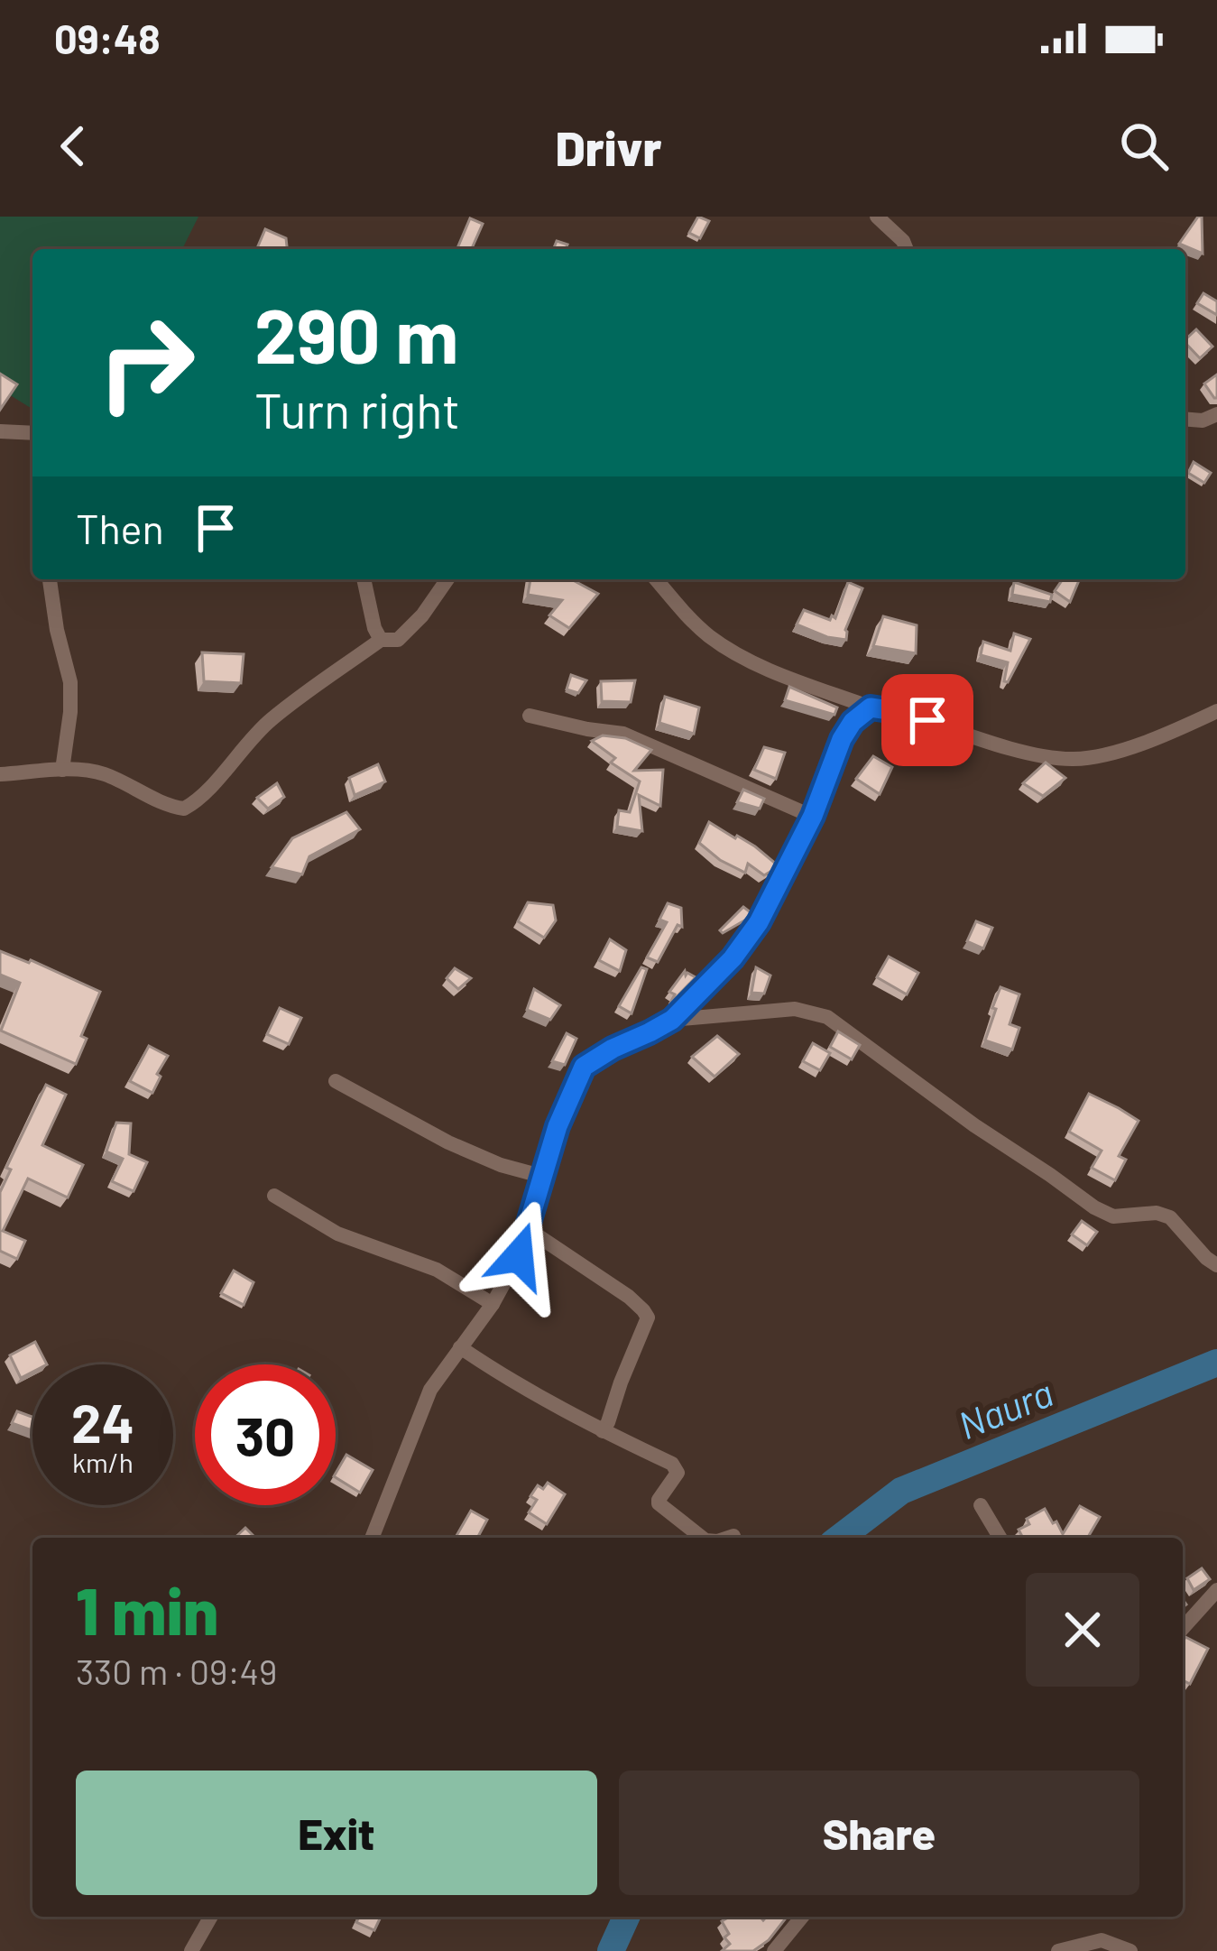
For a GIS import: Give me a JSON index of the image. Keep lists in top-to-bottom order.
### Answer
{
  "water": ["Naura"],
  "page": {
    "status": "09:48",
    "header": "Drivr",
    "turn": ["290 m", "Turn right"],
    "then": "Then",
    "speed": "24 km/h",
    "limit": "30",
    "heading": ["1 min", "330 m · 09:49"],
    "buttons": ["Exit", "Share"]
  }
}
